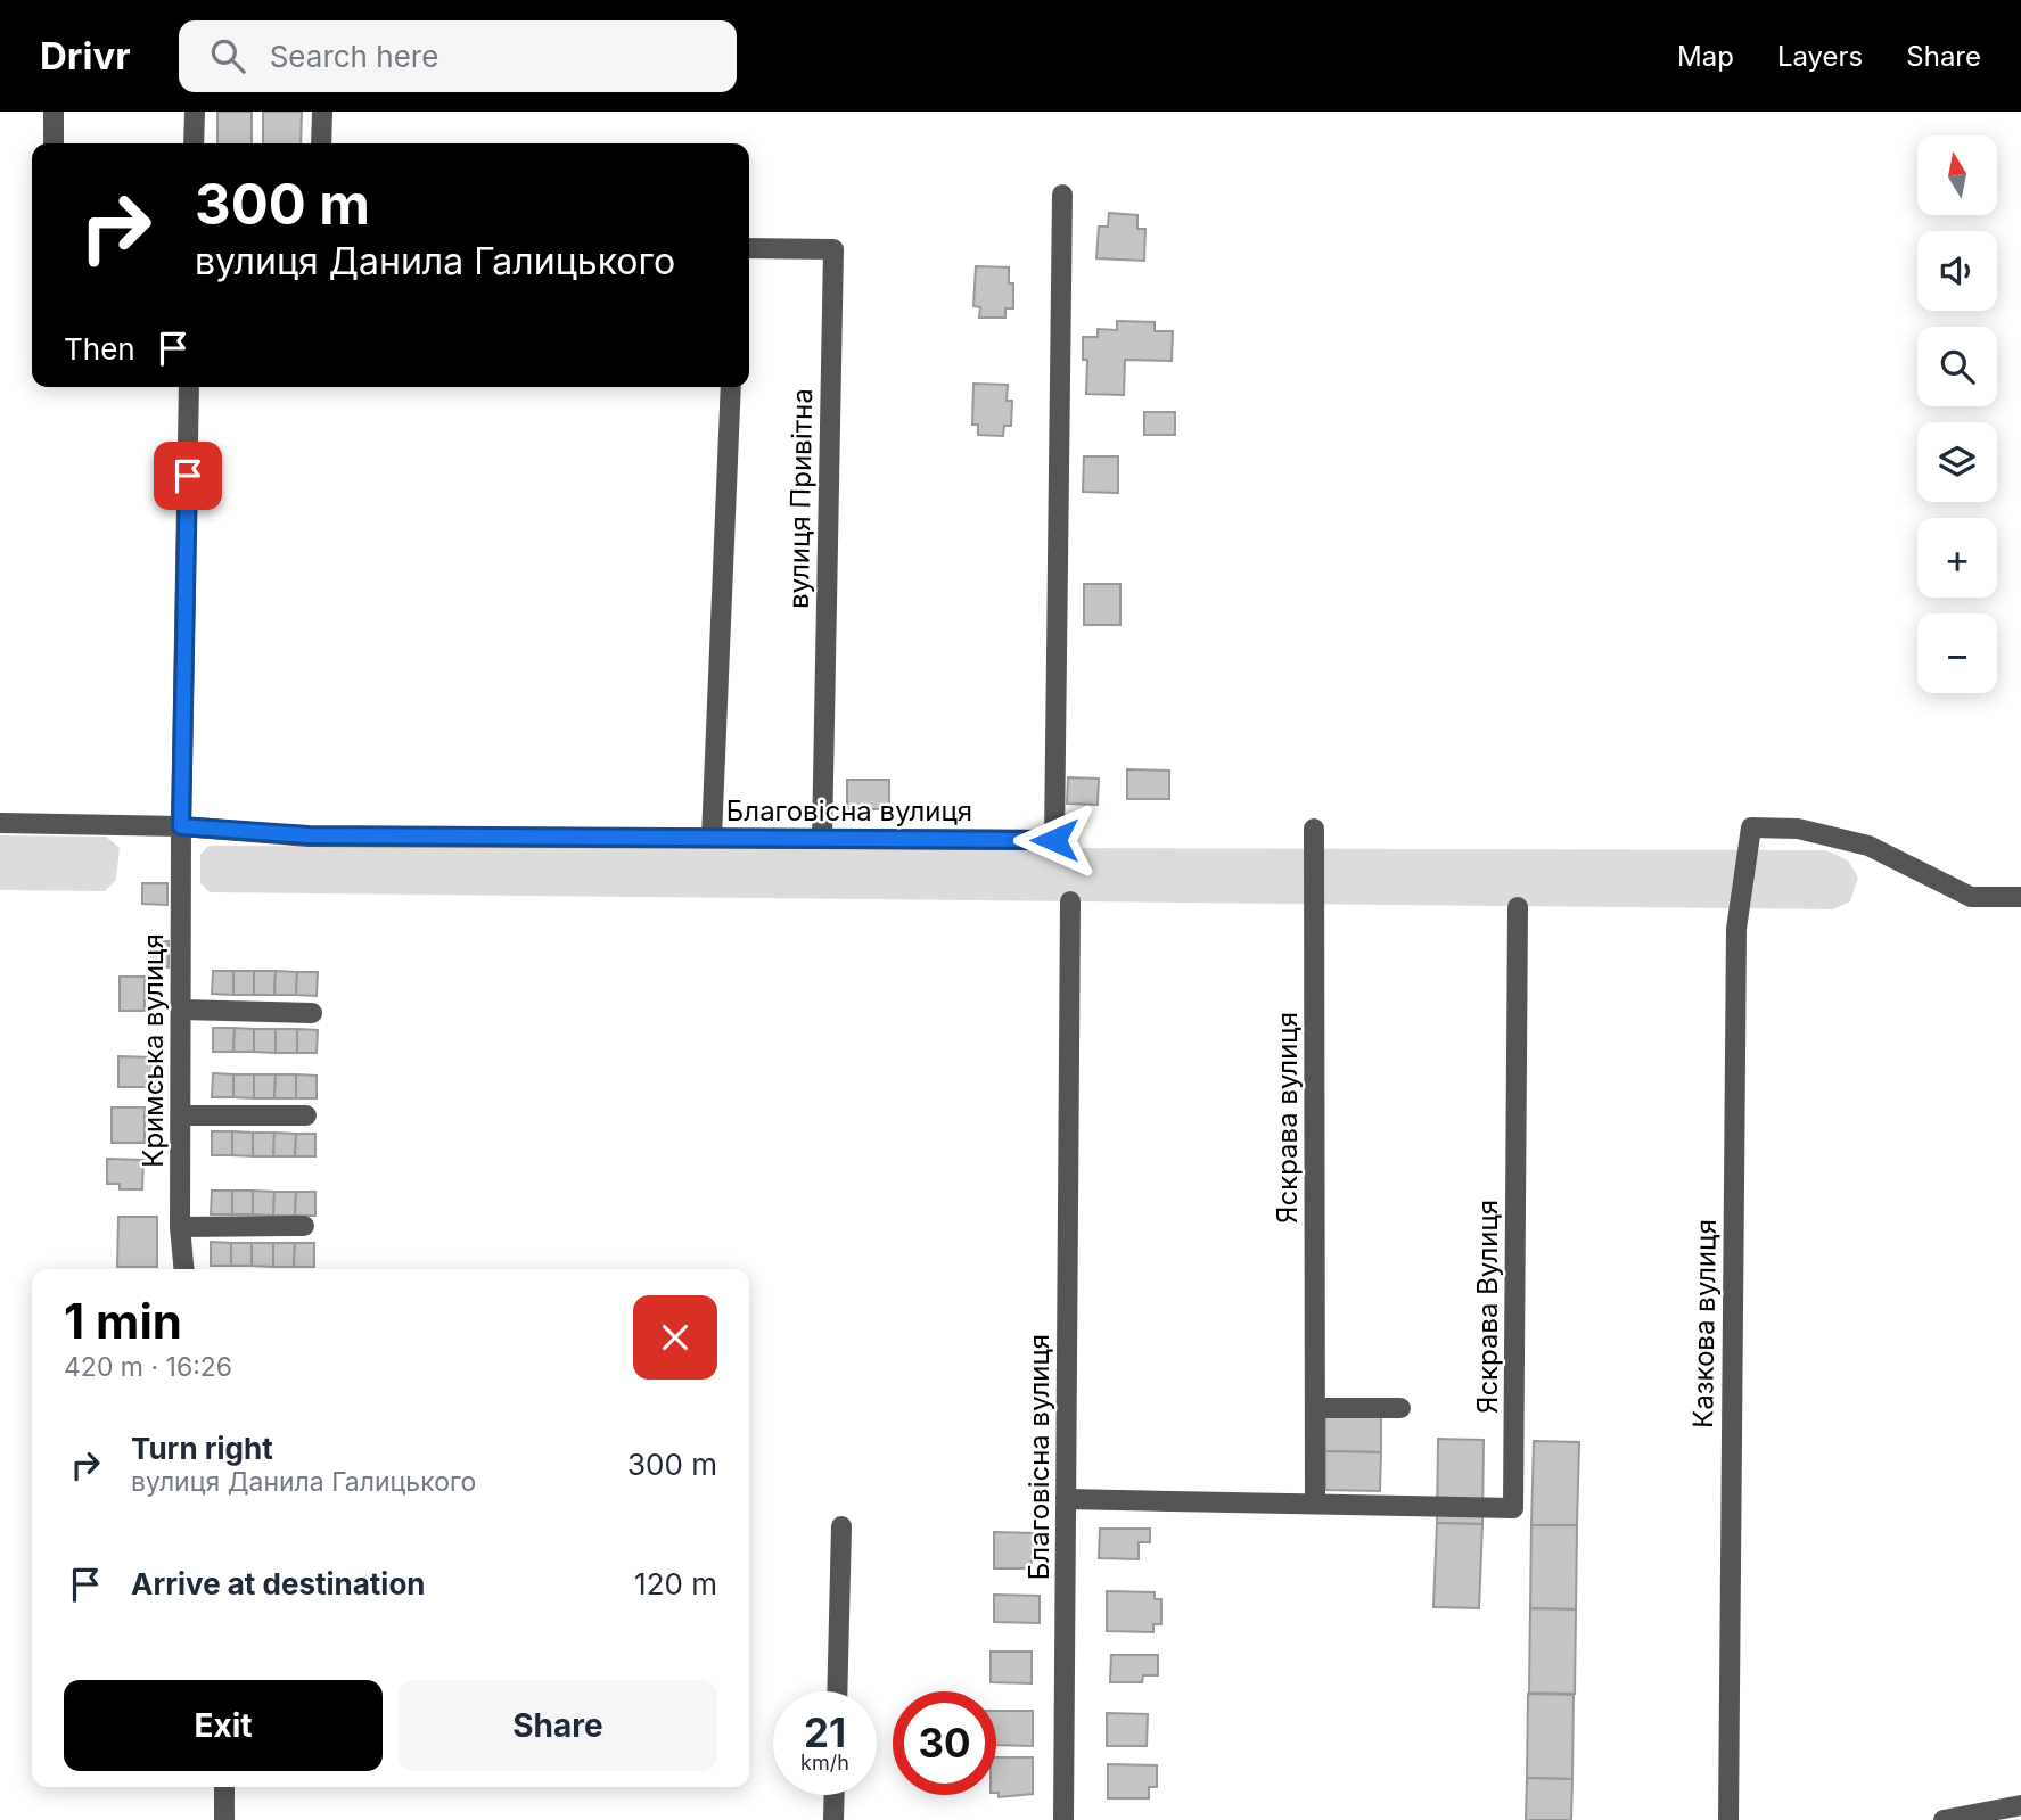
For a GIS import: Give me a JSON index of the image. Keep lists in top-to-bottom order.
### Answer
{
  "streets": {
    "street": [
      "вулиця Привітна",
      "Благовісна вулиця",
      "Кримська вулиця",
      "Яскрава вулиця",
      "Яскрава Вулиця",
      "Казкова вулиця"
    ]
  },
  "crossings": [
    ["вулиця Привітна", "Благовісна вулиця"],
    ["Благовісна вулиця", "Кримська вулиця"],
    ["Яскрава вулиця", "Яскрава Вулиця"]
  ],
  "north": "top",
  "page": {
    "header": "Drivr",
    "search": "Search here",
    "nav": ["Map", "Layers", "Share"],
    "map_buttons": ["+", "−"],
    "turn": ["300 m", "вулиця Данила Галицького"],
    "then": "Then",
    "heading": ["1 min", "420 m · 16:26"],
    "list": [
      {
        "name": "Turn right",
        "note": "вулиця Данила Галицького",
        "value": "300 m"
      },
      {
        "name": "Arrive at destination",
        "value": "120 m"
      }
    ],
    "buttons": ["Exit", "Share"],
    "speed": "21 km/h",
    "limit": "30"
  }
}
